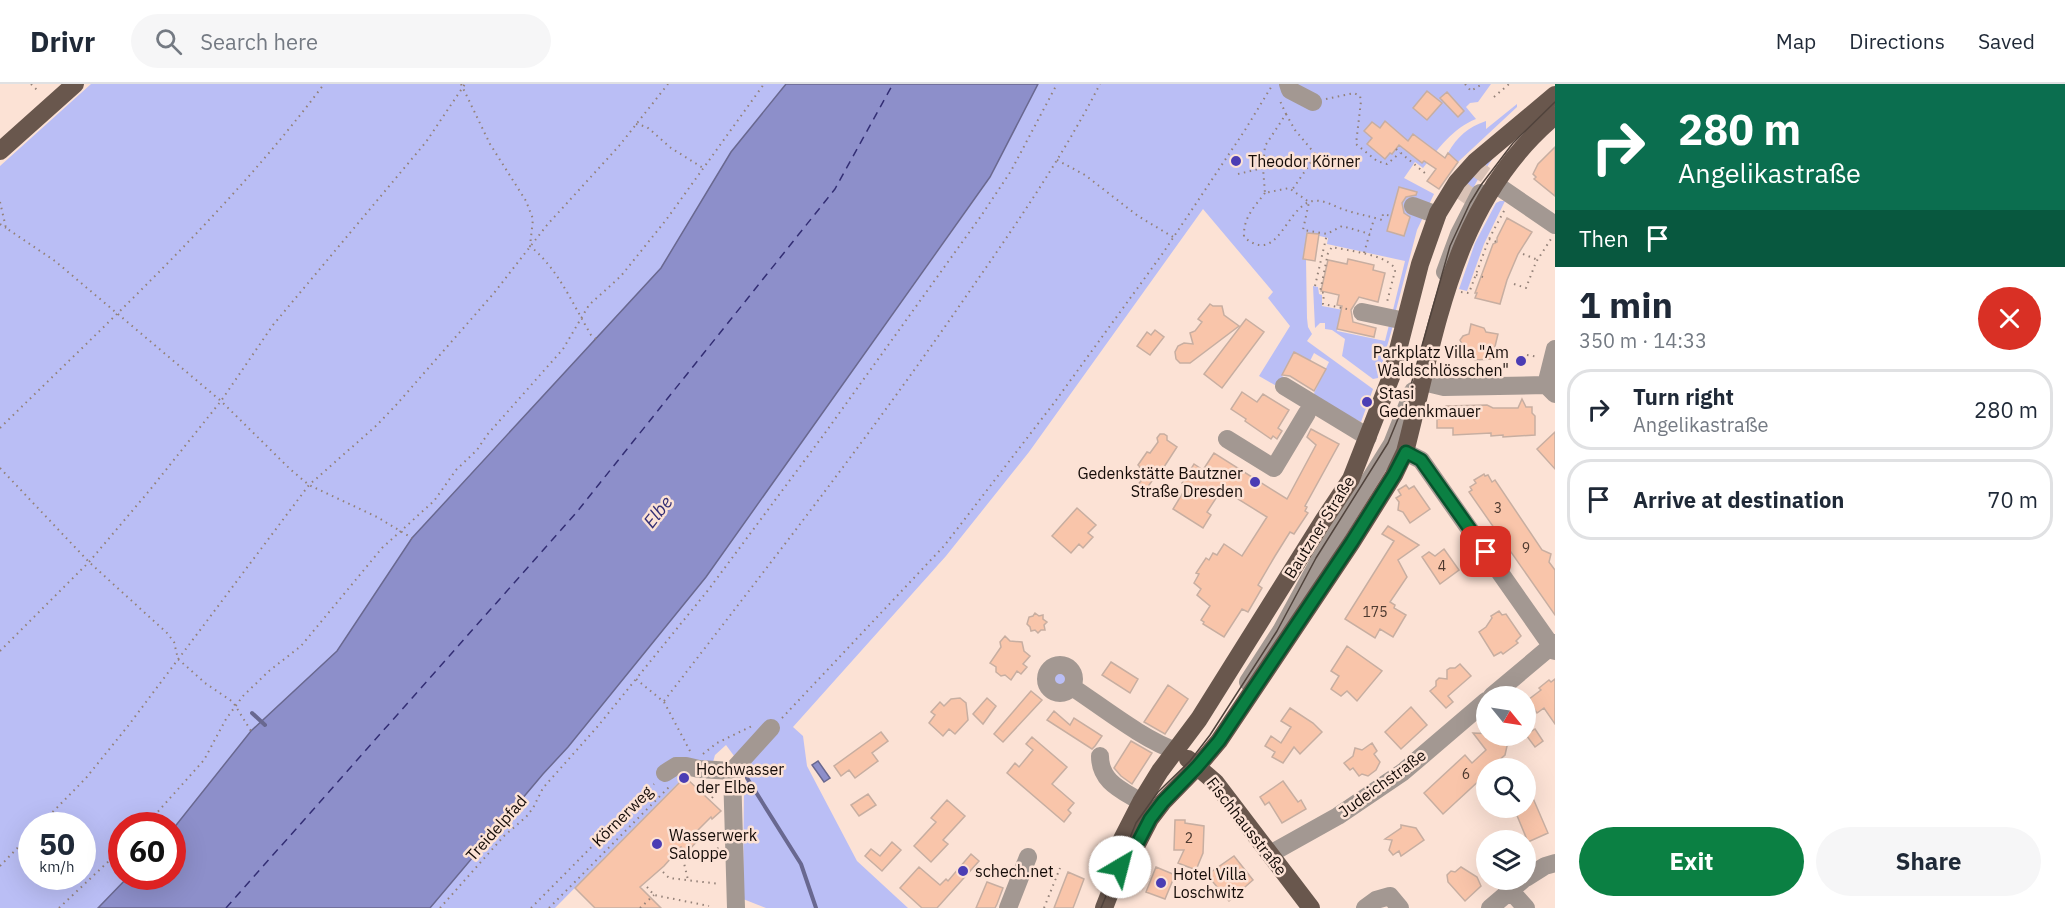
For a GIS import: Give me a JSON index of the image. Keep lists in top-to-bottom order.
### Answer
{
  "streets": {
    "main road": ["Bautzner Straße", "Fischhausstraße"],
    "street": ["Judeichstraße", "Körnerweg"],
    "path": ["Treidelpfad"]
  },
  "crossings": [
    ["Bautzner Straße", "Fischhausstraße"],
    ["Judeichstraße", "Fischhausstraße"]
  ],
  "water": ["Elbe"],
  "places": [
    "Theodor Körner",
    "Parkplatz Villa \"Am Waldschlösschen\"",
    "Stasi Gedenkmauer",
    "Gedenkstätte Bautzner Straße Dresden",
    "Hochwasser der Elbe",
    "Wasserwerk Saloppe",
    "schech.net",
    "Hotel Villa Loschwitz"
  ],
  "house_numbers": [
    "3",
    "9",
    "4",
    "175",
    "6",
    "2"
  ],
  "north": "bottom right",
  "page": {
    "header": "Drivr",
    "search": "Search here",
    "nav": ["Map", "Directions", "Saved"],
    "turn": ["280 m", "Angelikastraße"],
    "then": "Then",
    "heading": ["1 min", "350 m · 14:33"],
    "list": [
      {
        "name": "Turn right",
        "note": "Angelikastraße",
        "value": "280 m"
      },
      {
        "name": "Arrive at destination",
        "value": "70 m"
      }
    ],
    "speed": "50 km/h",
    "limit": "60",
    "buttons": ["Exit", "Share"]
  }
}
